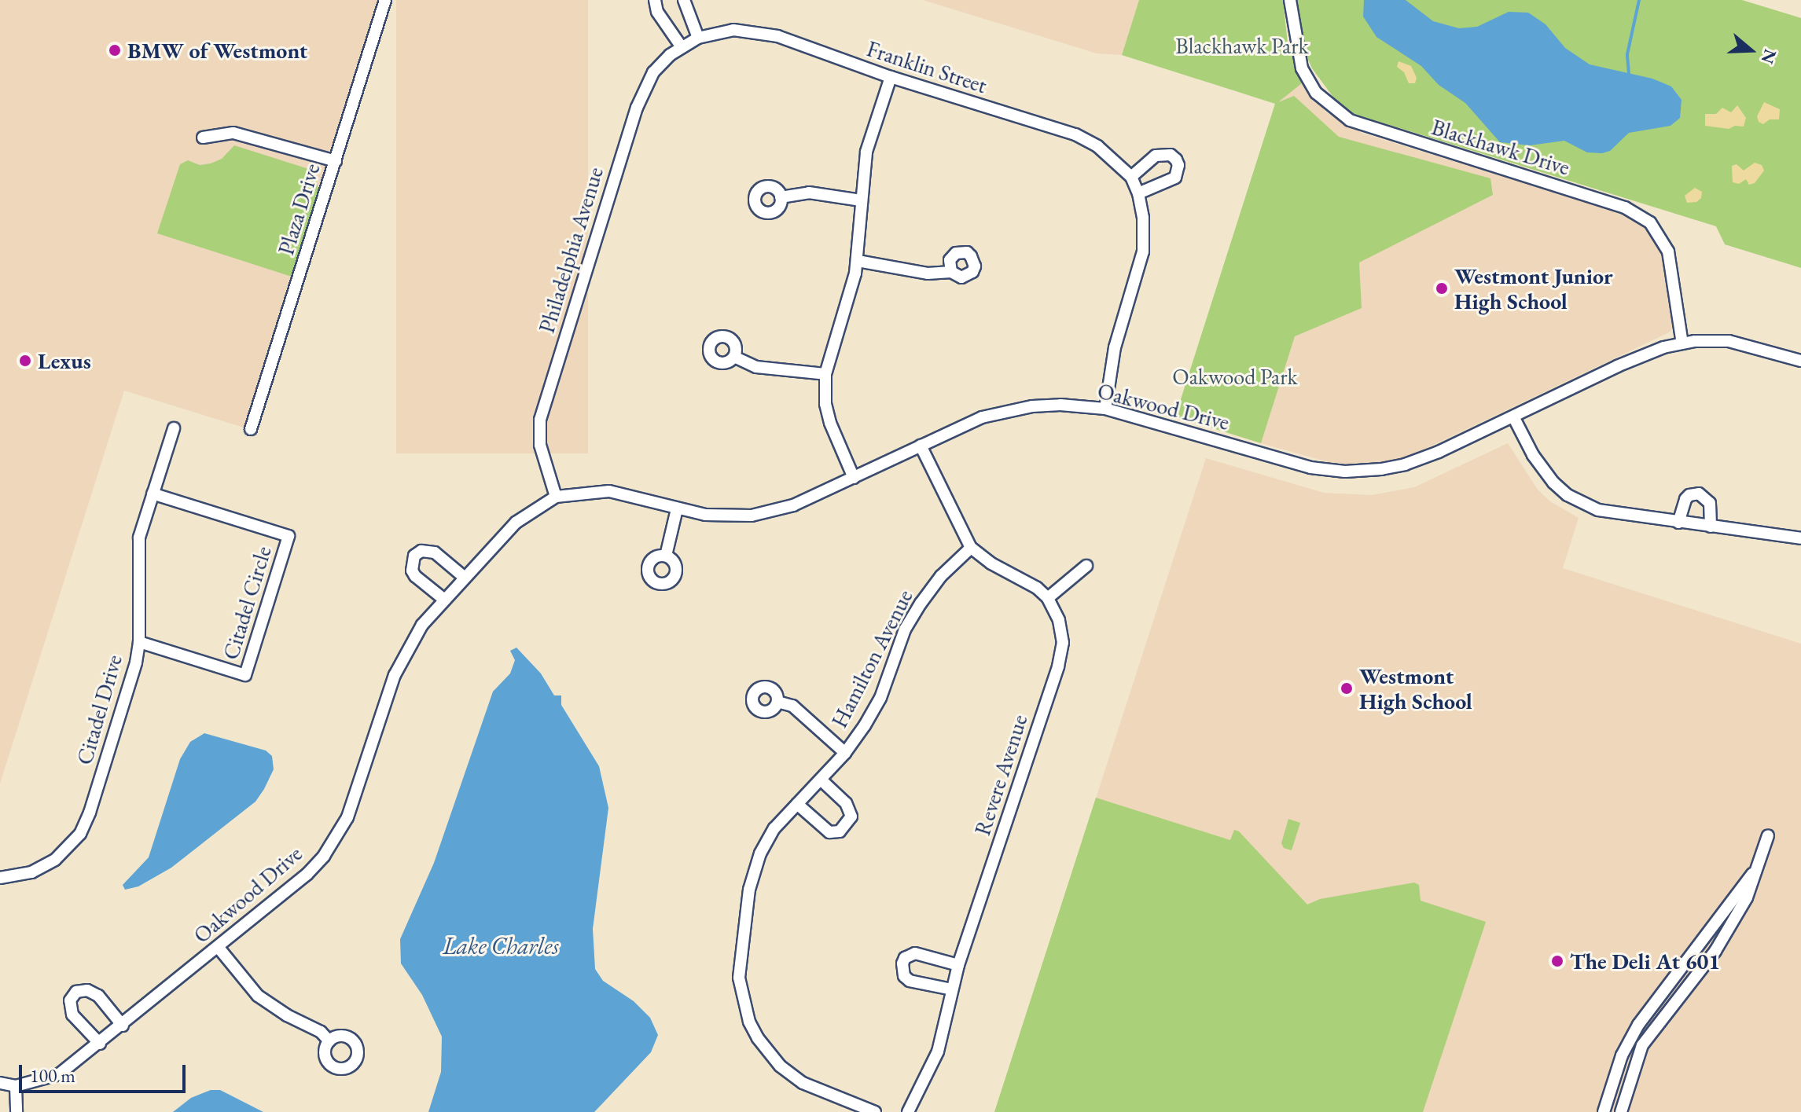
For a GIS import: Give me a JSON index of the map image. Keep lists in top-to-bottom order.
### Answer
{
  "streets": {
    "street": [
      "Franklin Street",
      "Blackhawk Drive",
      "Plaza Drive",
      "Philadelphia Avenue",
      "Oakwood Drive",
      "Citadel Circle",
      "Hamilton Avenue",
      "Citadel Drive",
      "Revere Avenue"
    ]
  },
  "crossings": [
    ["Franklin Street", "Philadelphia Avenue"],
    ["Blackhawk Drive", "Oakwood Drive"],
    ["Philadelphia Avenue", "Oakwood Drive"],
    ["Citadel Circle", "Citadel Drive"]
  ],
  "water": ["Lake Charles"],
  "parks": ["Blackhawk Park", "Oakwood Park"],
  "places": [
    "BMW of Westmont",
    "Westmont Junior High School",
    "Lexus",
    "Westmont High School",
    "The Deli At 601"
  ],
  "scale_bar": "100 m",
  "north": "right"
}
